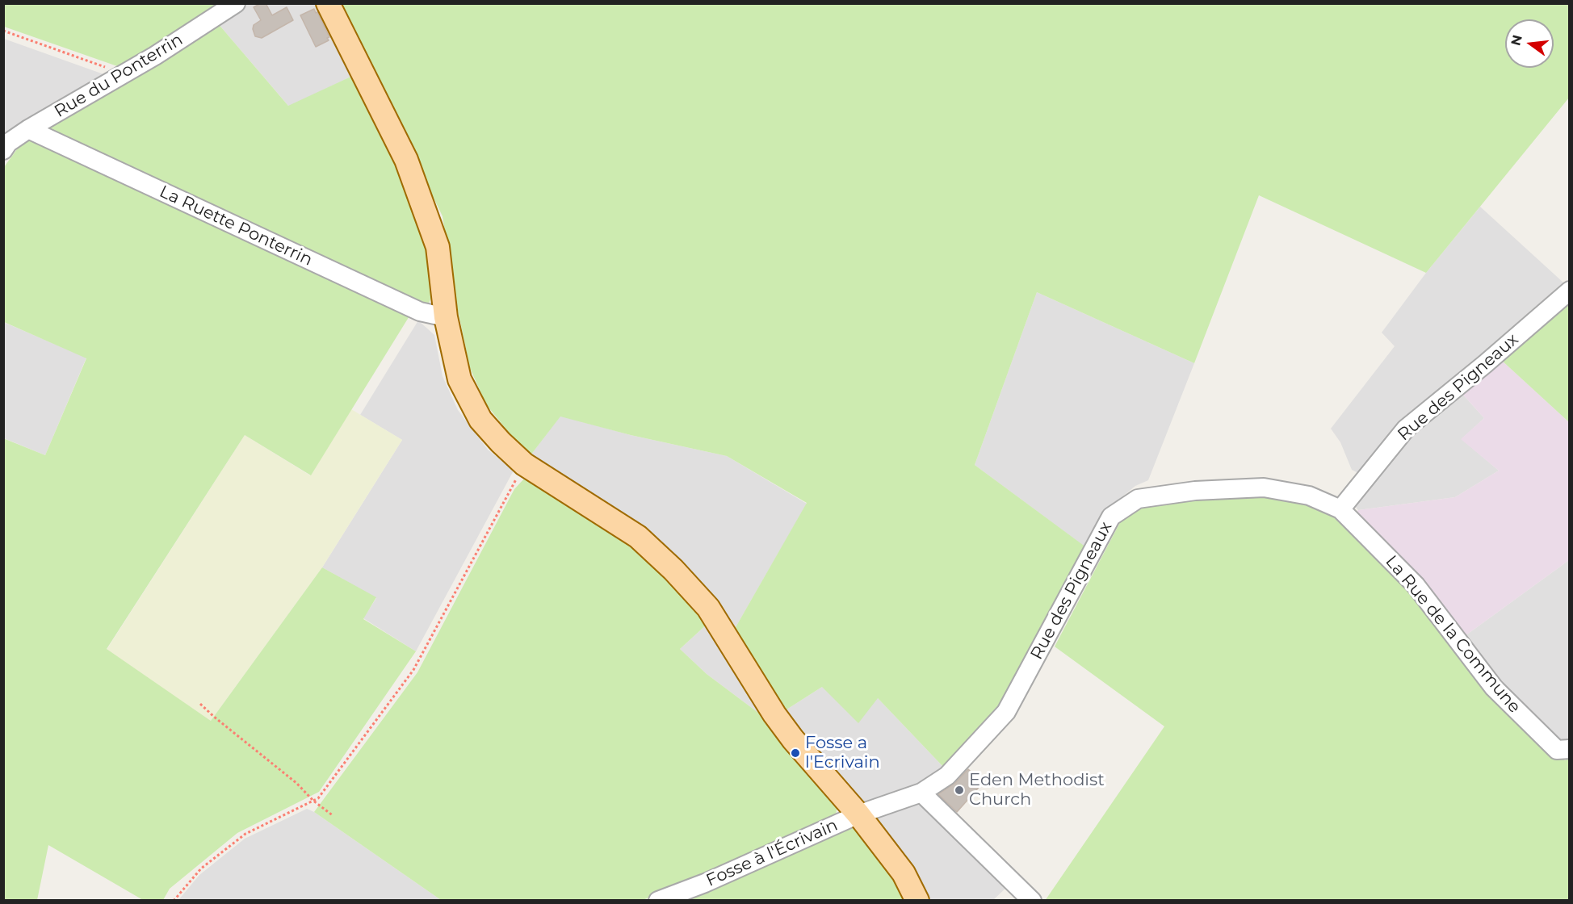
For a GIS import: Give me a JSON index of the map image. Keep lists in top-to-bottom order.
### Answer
{
  "streets": {
    "street": [
      "Rue du Ponterrin",
      "La Ruette Ponterrin",
      "Rue des Pigneaux",
      "La Rue de la Commune",
      "Fosse à l'Écrivain"
    ]
  },
  "crossings": [
    ["Rue du Ponterrin", "La Ruette Ponterrin"],
    ["Rue des Pigneaux", "La Rue de la Commune"],
    ["Rue des Pigneaux", "Fosse à l'Écrivain"]
  ],
  "places": ["Fosse a l'Ecrivain", "Eden Methodist Church"],
  "north": "left"
}
